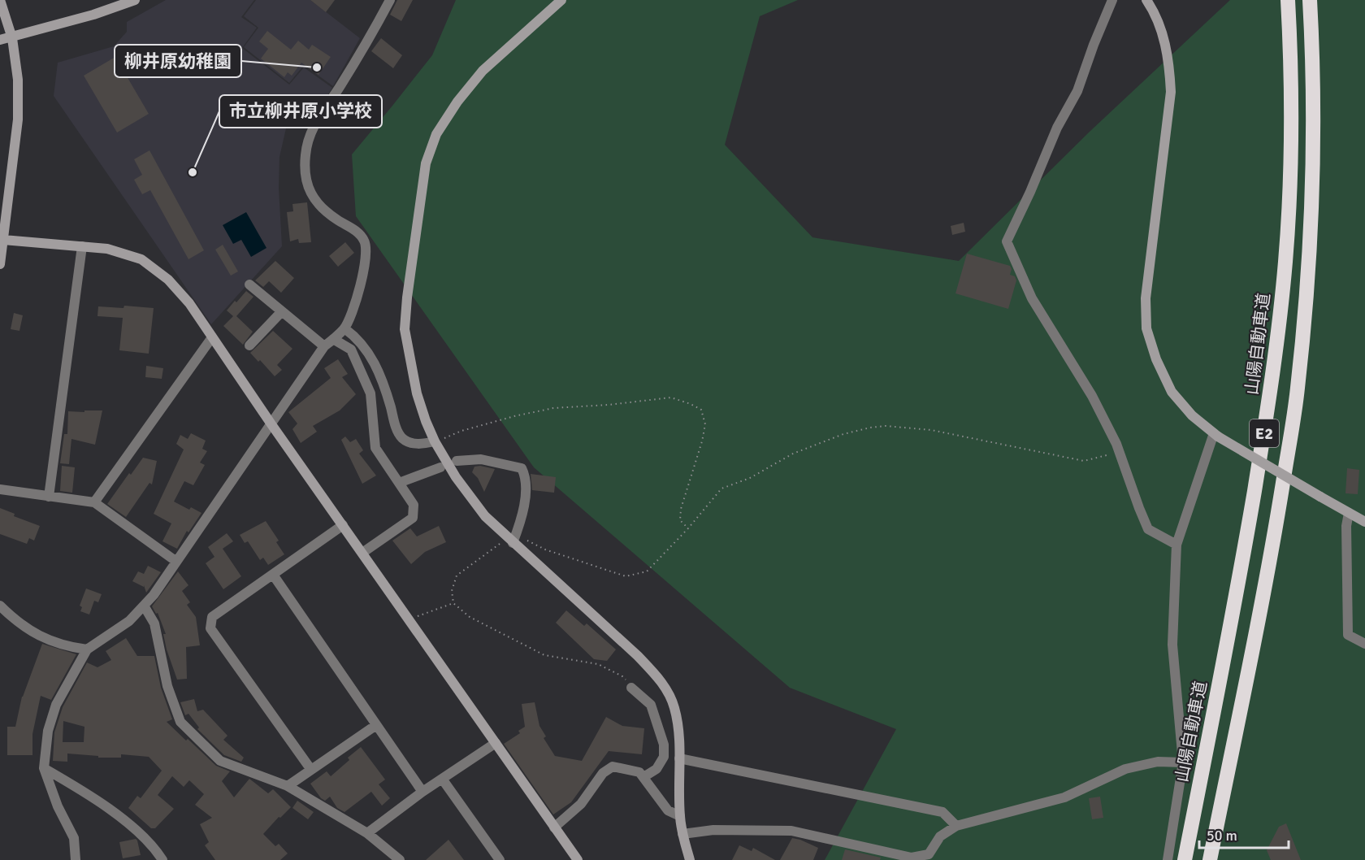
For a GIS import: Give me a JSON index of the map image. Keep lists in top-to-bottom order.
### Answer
{
  "streets": {
    "highway": ["山陽自動車道", "E2"]
  },
  "places": ["柳井原幼稚園", "市立柳井原小学校"],
  "scale_bar": "50 m"
}
